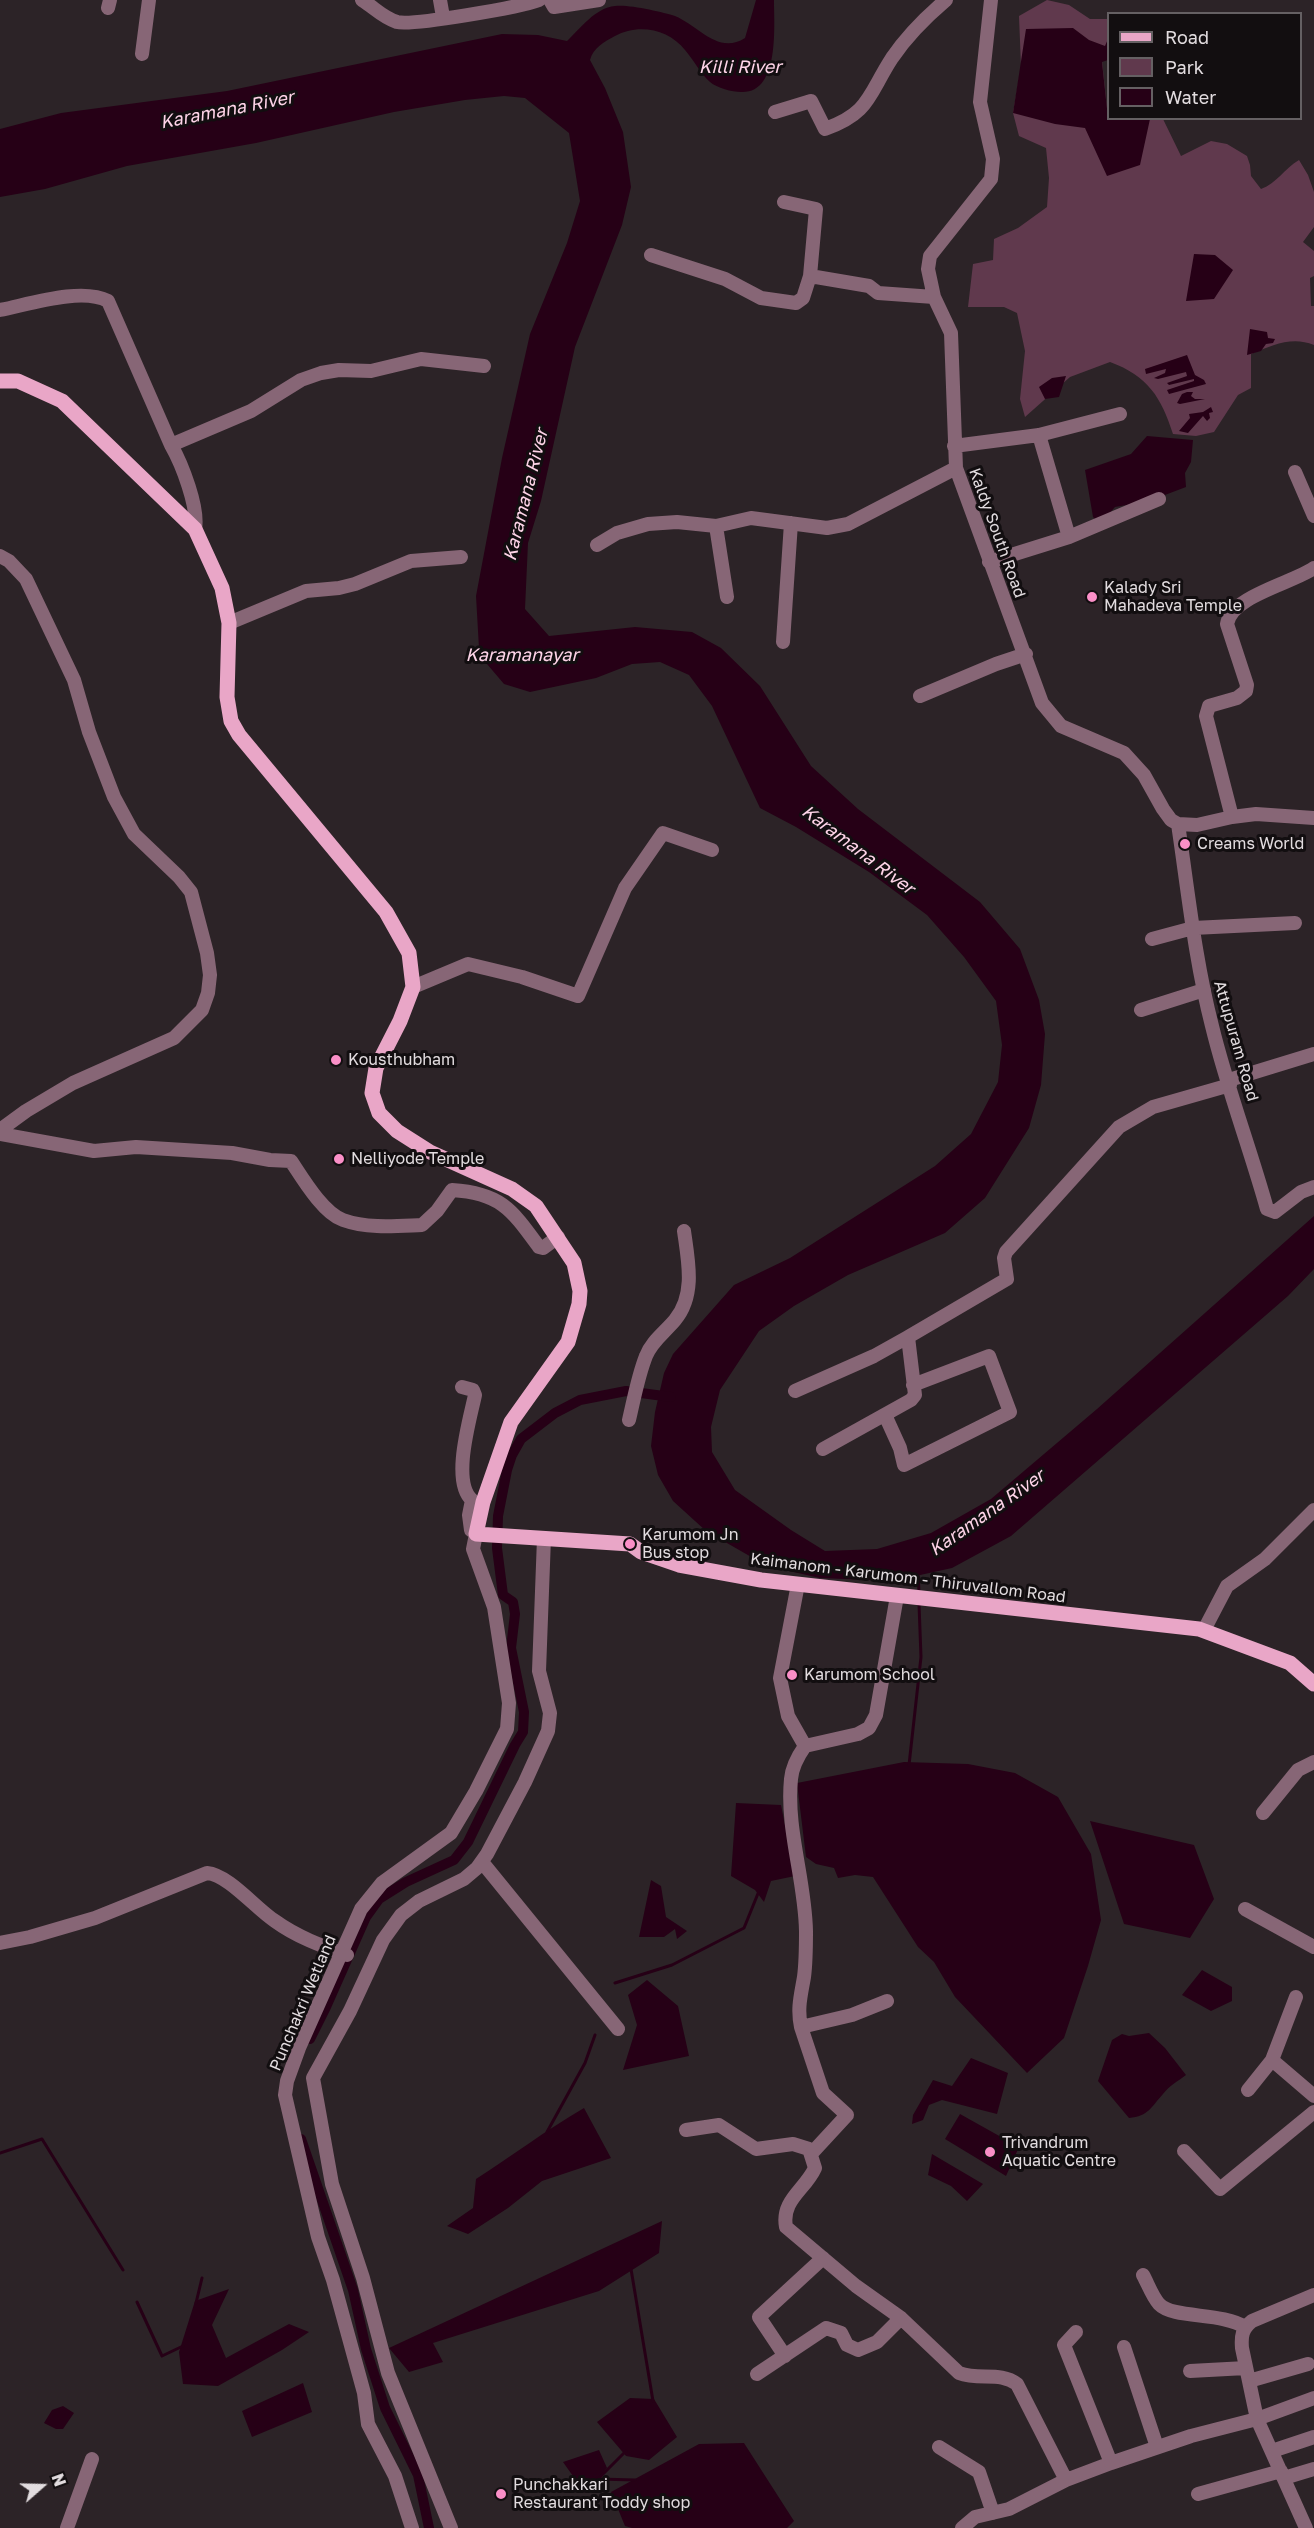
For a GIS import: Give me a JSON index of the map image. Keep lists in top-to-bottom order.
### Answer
{
  "streets": {
    "main road": ["Kaimanom - Karumom - Thiruvallom Road"],
    "street": ["Kaldy South Road", "Attupuram Road", "Punchakri Wetland"]
  },
  "crossings": [
    ["Kaldy South Road", "Attupuram Road"],
    ["Kaimanom - Karumom - Thiruvallom Road", "Punchakri Wetland"]
  ],
  "water": ["Killi River", "Karamana River", "Karamanayar"],
  "places": [
    "Kalady Sri Mahadeva Temple",
    "Creams World",
    "Kousthubham",
    "Nelliyode Temple",
    "Karumom Jn Bus stop",
    "Karumom School",
    "Trivandrum Aquatic Centre",
    "Punchakkari Restaurant Toddy shop"
  ],
  "legend": ["Road", "Park", "Water"],
  "north": "right"
}
